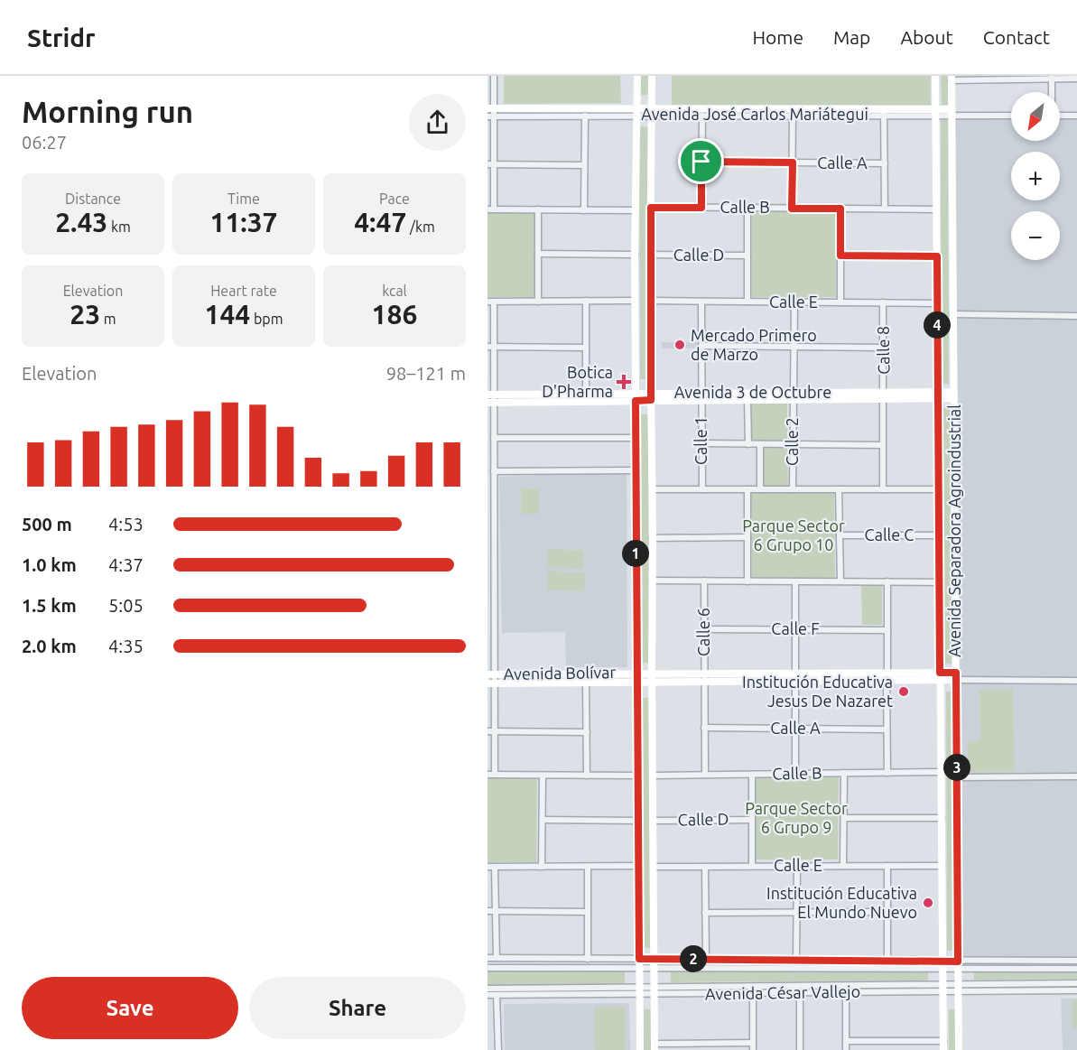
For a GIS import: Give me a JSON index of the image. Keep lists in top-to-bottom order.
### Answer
{
  "streets": {
    "street": [
      "Avenida José Carlos Mariátegui",
      "Calle A",
      "Calle B",
      "Calle D",
      "Calle E",
      "Calle 8",
      "Avenida 3 de Octubre",
      "Calle 1",
      "Calle 2",
      "Avenida Separadora Agroindustrial",
      "Calle C",
      "Calle F",
      "Calle 6",
      "Avenida Bolívar",
      "Avenida César Vallejo"
    ]
  },
  "crossings": [
    ["Avenida José Carlos Mariátegui", "Avenida Separadora Agroindustrial"],
    ["Calle B", "Avenida Separadora Agroindustrial"],
    ["Calle E", "Calle 8"],
    ["Calle E", "Calle 2"],
    ["Calle E", "Avenida Separadora Agroindustrial"],
    ["Calle 8", "Avenida 3 de Octubre"],
    ["Avenida 3 de Octubre", "Calle 1"],
    ["Avenida 3 de Octubre", "Calle 2"],
    ["Avenida 3 de Octubre", "Avenida Separadora Agroindustrial"],
    ["Avenida Separadora Agroindustrial", "Calle C"],
    ["Avenida Separadora Agroindustrial", "Avenida Bolívar"],
    ["Avenida Separadora Agroindustrial", "Avenida César Vallejo"],
    ["Calle F", "Calle 6"],
    ["Calle 6", "Avenida Bolívar"]
  ],
  "parks": ["Parque Sector 6 Grupo 10", "Parque Sector 6 Grupo 9"],
  "places": {
    "other": ["Mercado Primero de Marzo", "Institución Educativa Jesus De Nazaret", "Institución Educativa El Mundo Nuevo"],
    "health": ["Botica D'Pharma"]
  },
  "north": "bottom left",
  "page": {
    "header": "Stridr",
    "nav": [
      "Home",
      "Map",
      "About",
      "Contact"
    ],
    "heading": ["Morning run", "06:27"],
    "map_buttons": ["+", "−"],
    "stats": [
      ["Distance", "2.43 km"],
      ["Time", "11:37"],
      ["Pace", "4:47 /km"],
      ["Elevation", "23 m"],
      ["Heart rate", "144 bpm"],
      ["kcal", "186"]
    ],
    "pins": [
      "4",
      "1",
      "3",
      "2"
    ],
    "chart": ["Elevation", "98–121 m"],
    "list": [
      {
        "name": "500 m",
        "note": "4:53"
      },
      {
        "name": "1.0 km",
        "note": "4:37"
      },
      {
        "name": "1.5 km",
        "note": "5:05"
      },
      {
        "name": "2.0 km",
        "note": "4:35"
      }
    ],
    "buttons": ["Save", "Share"]
  }
}
